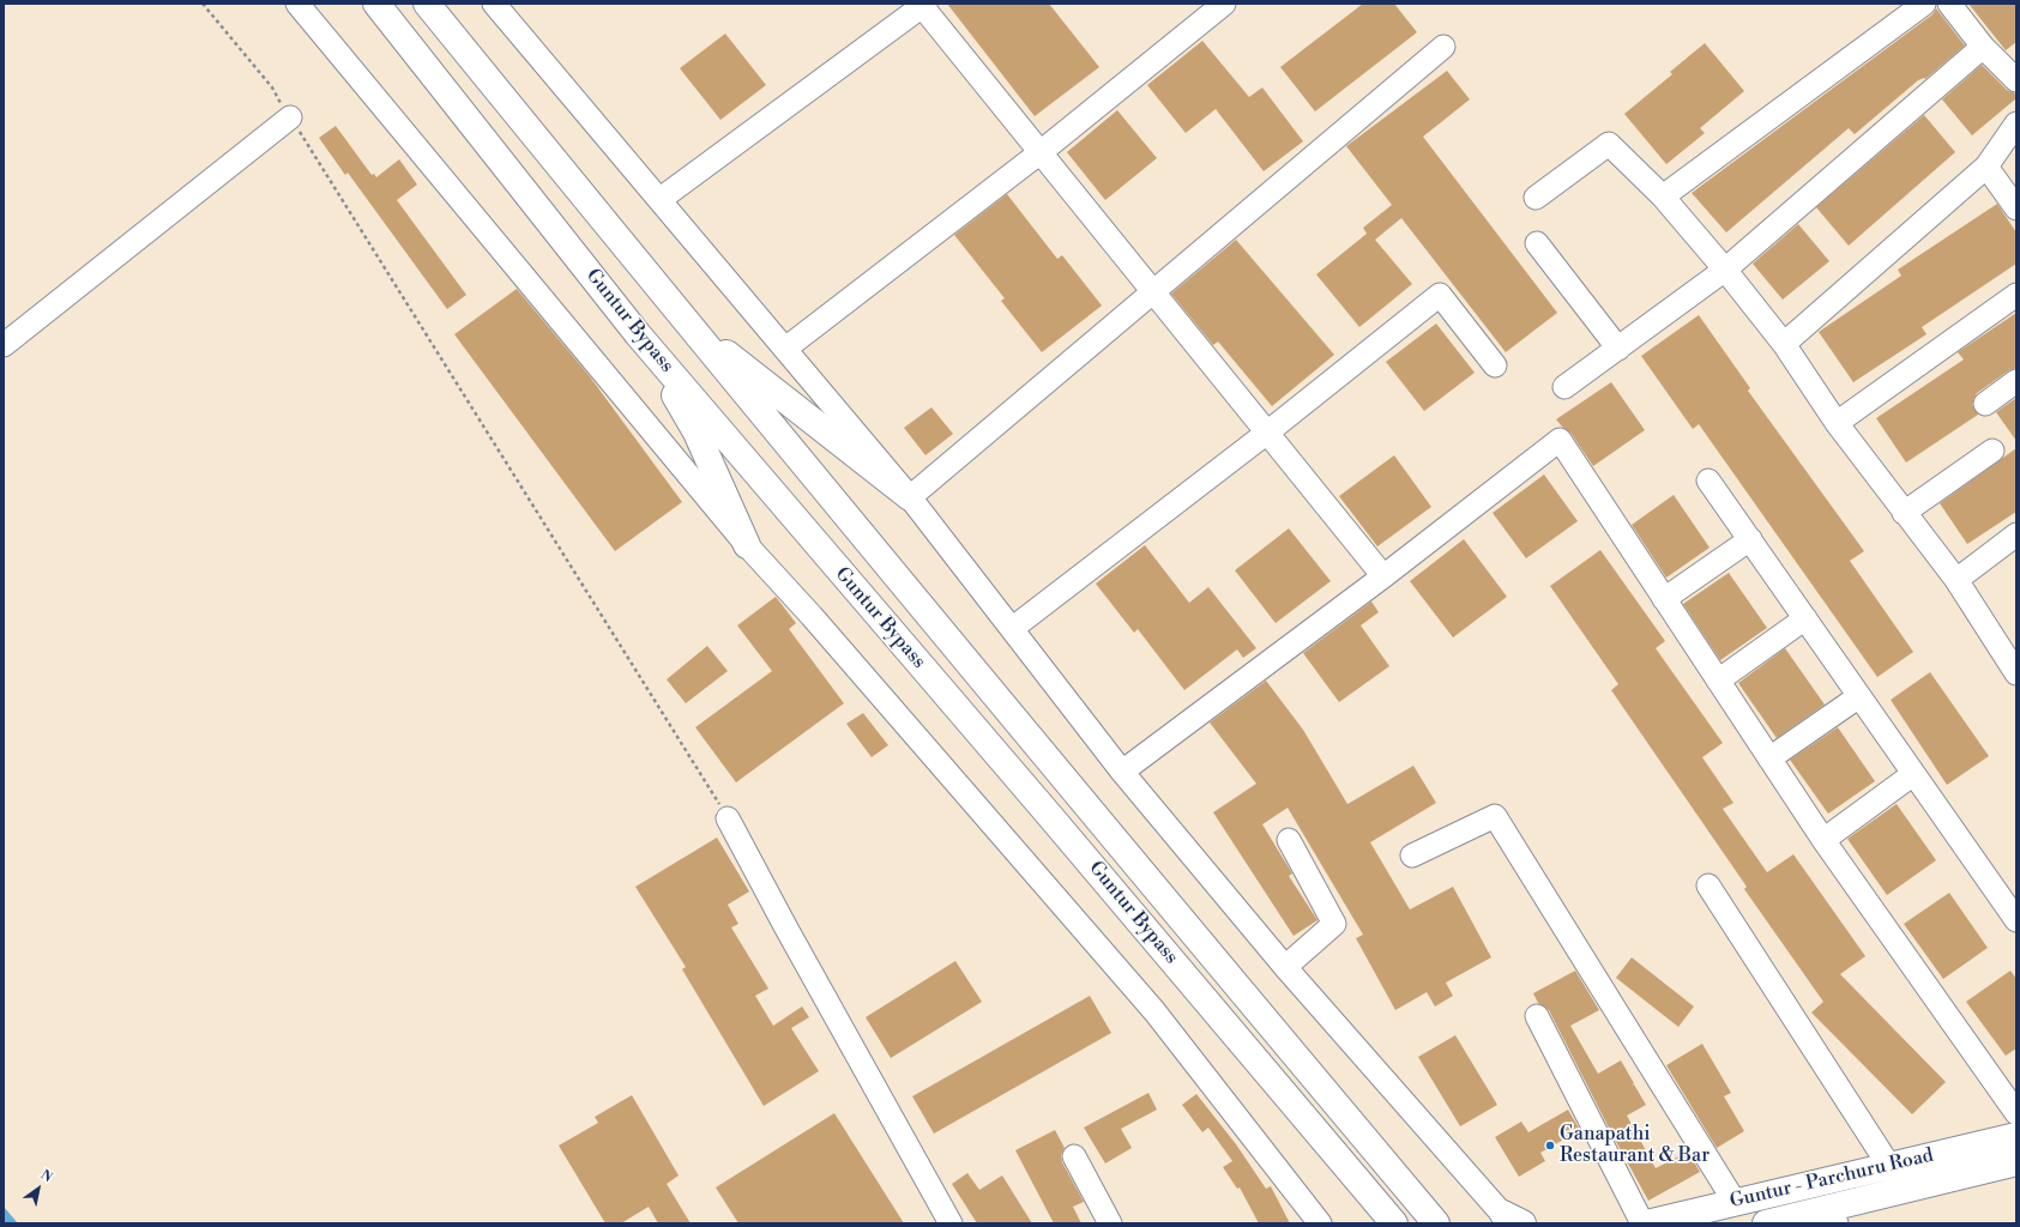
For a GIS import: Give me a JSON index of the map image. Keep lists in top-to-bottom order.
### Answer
{
  "streets": {
    "main road": ["Guntur Bypass", "Guntur - Parchuru Road"]
  },
  "places": ["Ganapathi Restaurant & Bar"],
  "north": "top right"
}
